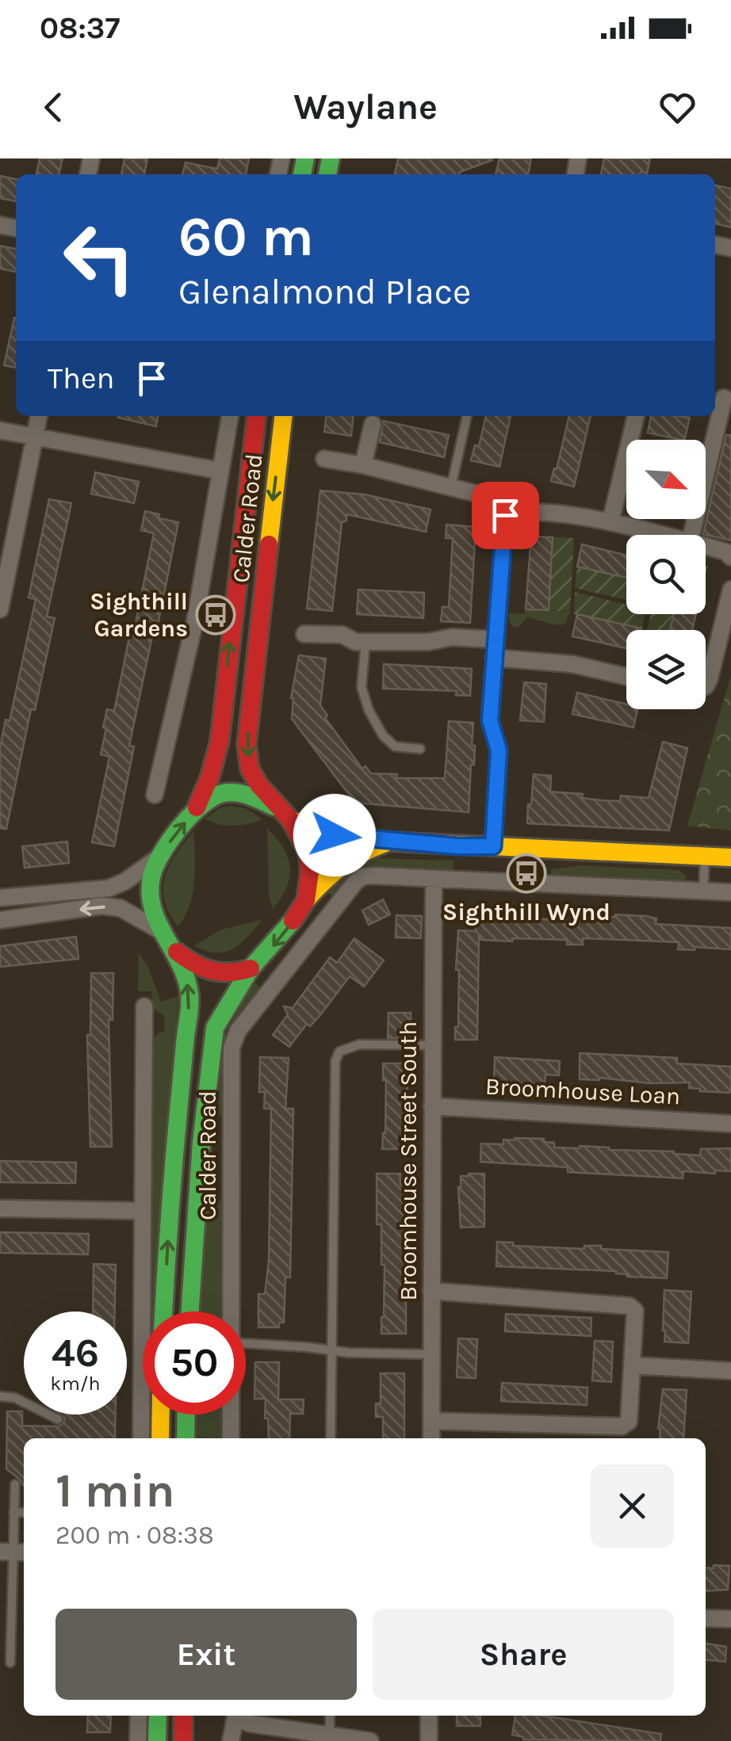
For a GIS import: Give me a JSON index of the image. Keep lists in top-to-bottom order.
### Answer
{
  "streets": {
    "main road": ["Calder Road"],
    "street": ["Broomhouse Loan", "Broomhouse Street South"]
  },
  "crossings": [
    ["Calder Road", "Broomhouse Street South"],
    ["Broomhouse Loan", "Broomhouse Street South"]
  ],
  "places": {
    "bus stop": ["Sighthill Gardens", "Sighthill Wynd"]
  },
  "north": "bottom right",
  "page": {
    "status": "08:37",
    "header": "Waylane",
    "turn": ["60 m", "Glenalmond Place"],
    "then": "Then",
    "speed": "46 km/h",
    "limit": "50",
    "heading": ["1 min", "200 m · 08:38"],
    "buttons": ["Exit", "Share"]
  }
}
